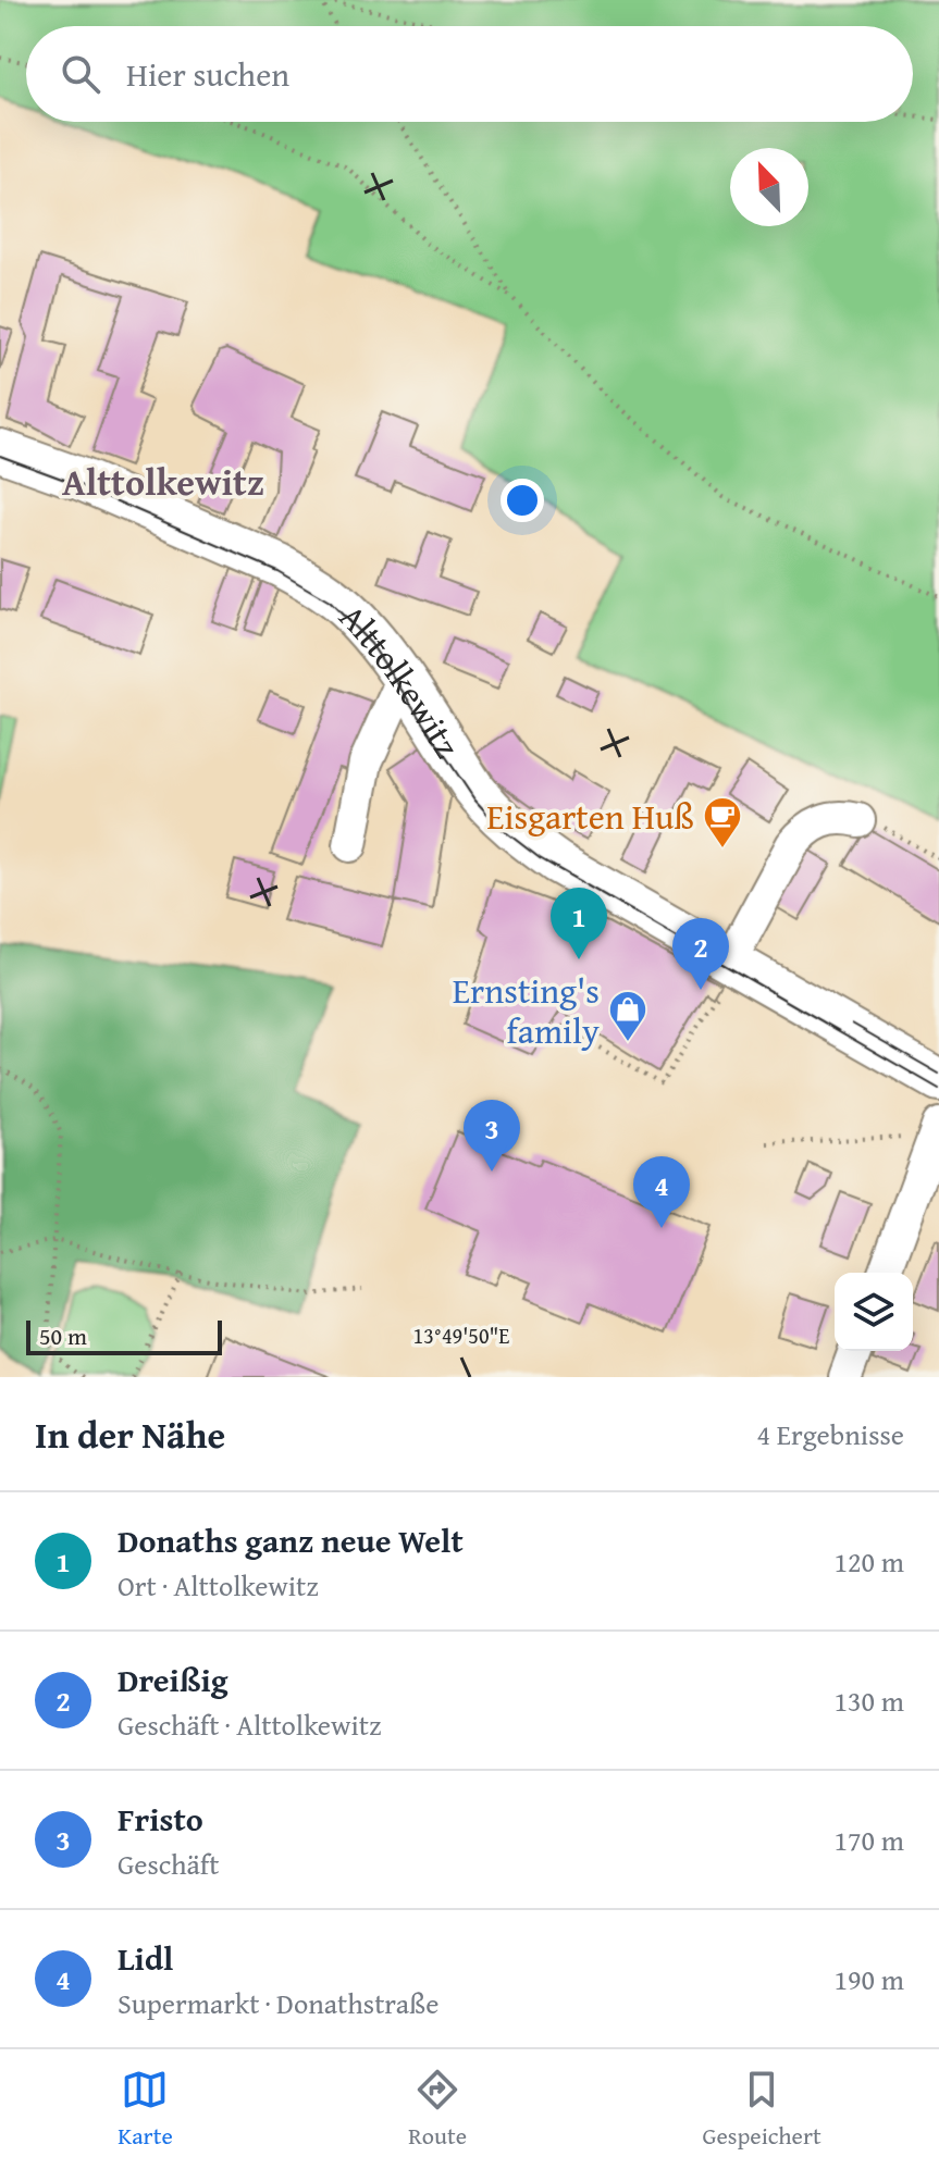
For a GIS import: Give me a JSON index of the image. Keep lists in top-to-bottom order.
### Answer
{
  "streets": {
    "main road": ["Alttolkewitz"]
  },
  "districts": ["Alttolkewitz"],
  "places": {
    "cafe": ["Eisgarten Huß"],
    "shop": ["Ernsting's family"]
  },
  "scale_bar": "50 m",
  "north": "top left",
  "page": {
    "search": "Hier suchen",
    "pins": [
      "1",
      "2",
      "3",
      "4"
    ],
    "scale": "50 m",
    "heading": ["In der Nähe", "4 Ergebnisse"],
    "list": [
      {
        "mark": "1",
        "name": "Donaths ganz neue Welt",
        "note": "Ort · Alttolkewitz",
        "value": "120 m"
      },
      {
        "mark": "2",
        "name": "Dreißig",
        "note": "Geschäft · Alttolkewitz",
        "value": "130 m"
      },
      {
        "mark": "3",
        "name": "Fristo",
        "note": "Geschäft",
        "value": "170 m"
      },
      {
        "mark": "4",
        "name": "Lidl",
        "note": "Supermarkt · Donathstraße",
        "value": "190 m"
      }
    ],
    "nav": ["Karte", "Route", "Gespeichert"]
  },
  "coordinates": ["13°49'50\"E"]
}
